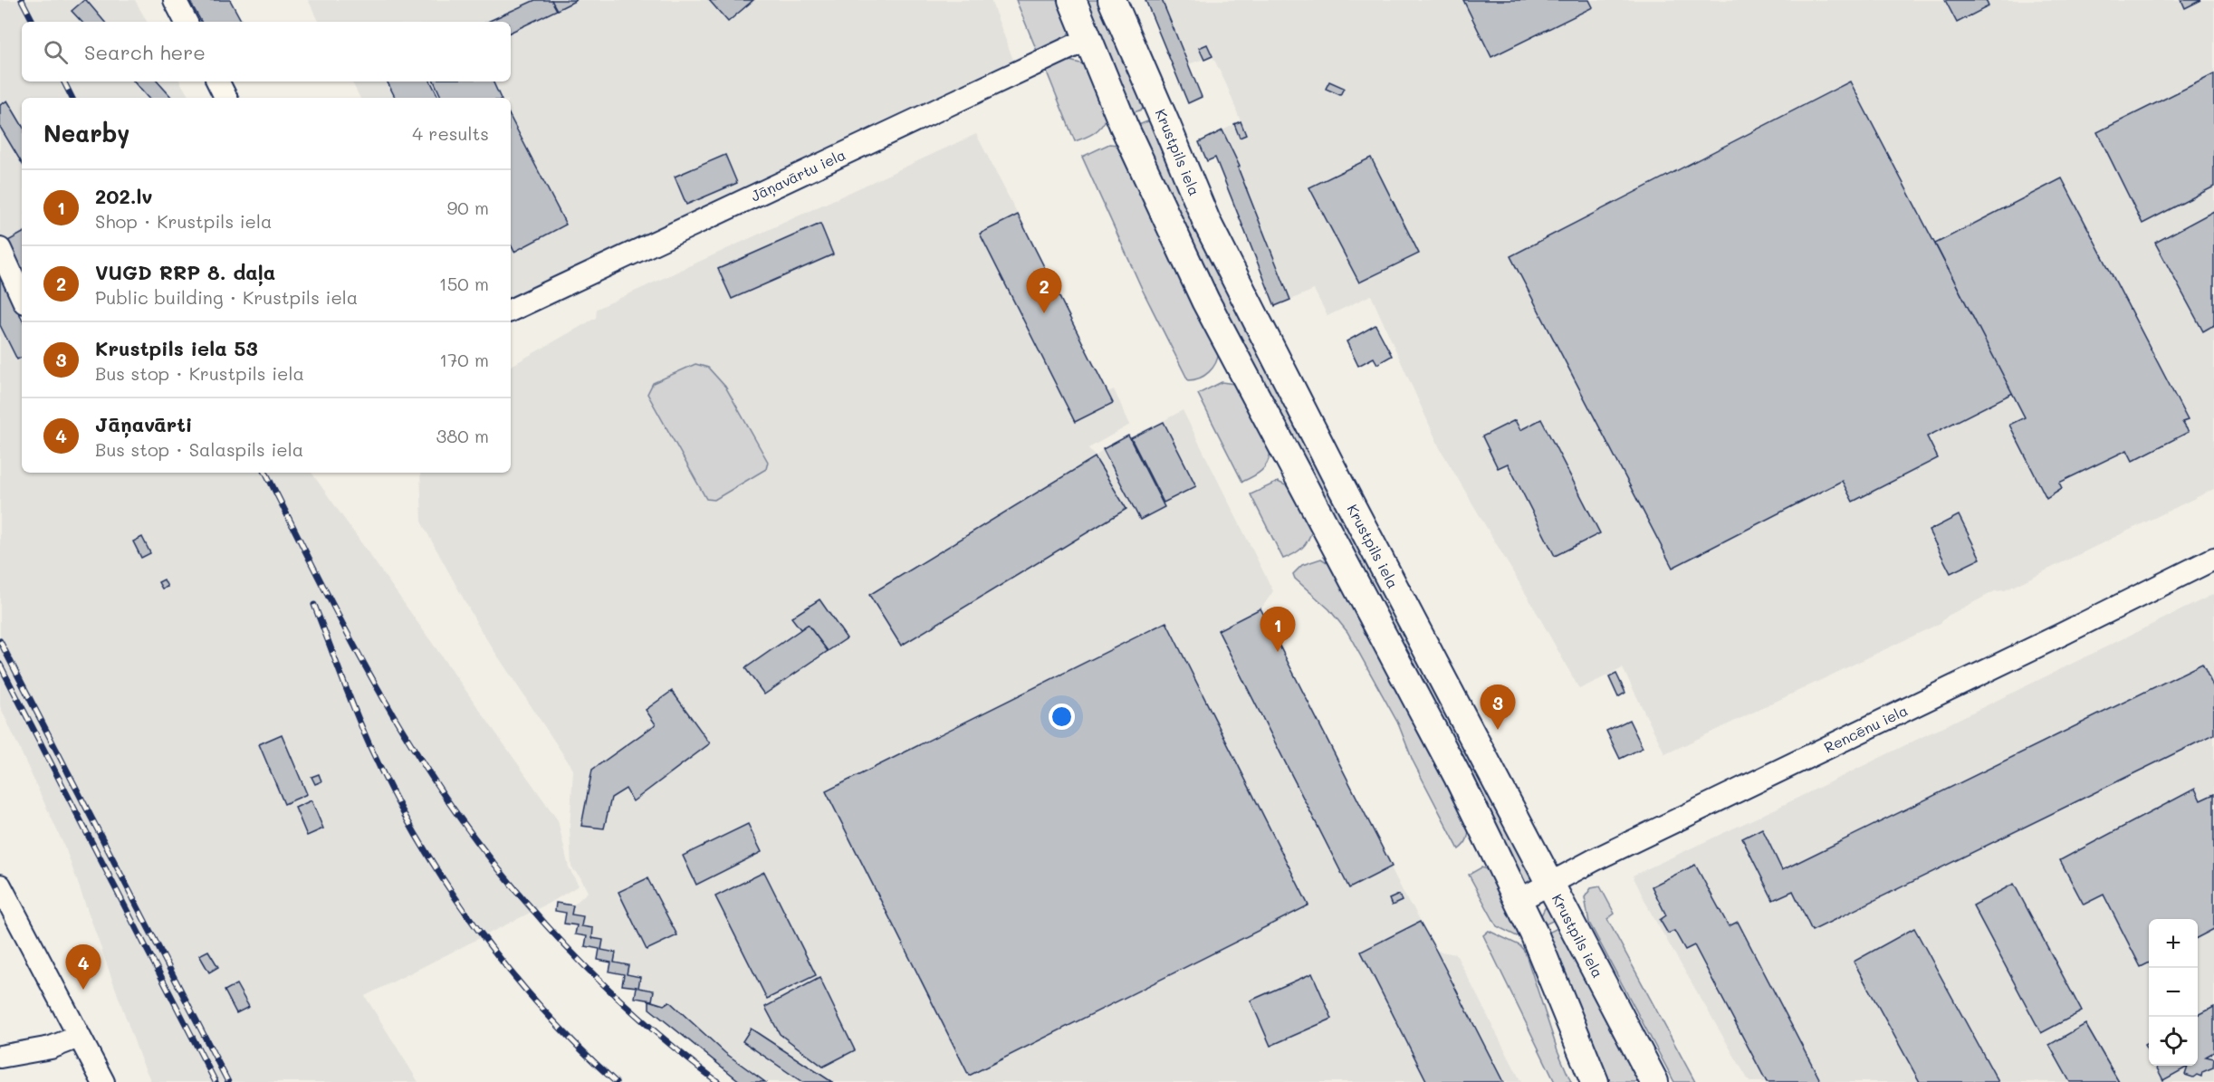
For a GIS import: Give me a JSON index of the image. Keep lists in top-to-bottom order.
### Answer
{
  "streets": {
    "main road": ["Krustpils iela"],
    "street": ["Jāņavārtu iela", "Rencēnu iela"]
  },
  "crossings": [
    ["Krustpils iela", "Rencēnu iela"]
  ],
  "page": {
    "search": "Search here",
    "heading": ["Nearby", "4 results"],
    "list": [
      {
        "mark": "1",
        "name": "202.lv",
        "note": "Shop · Krustpils iela",
        "value": "90 m"
      },
      {
        "mark": "2",
        "name": "VUGD RRP 8. daļa",
        "note": "Public building · Krustpils iela",
        "value": "150 m"
      },
      {
        "mark": "3",
        "name": "Krustpils iela 53",
        "note": "Bus stop · Krustpils iela",
        "value": "170 m"
      },
      {
        "mark": "4",
        "name": "Jāņavārti",
        "note": "Bus stop · Salaspils iela",
        "value": "380 m"
      }
    ],
    "pins": [
      "2",
      "1",
      "3",
      "4"
    ],
    "map_buttons": ["+", "−"]
  }
}
